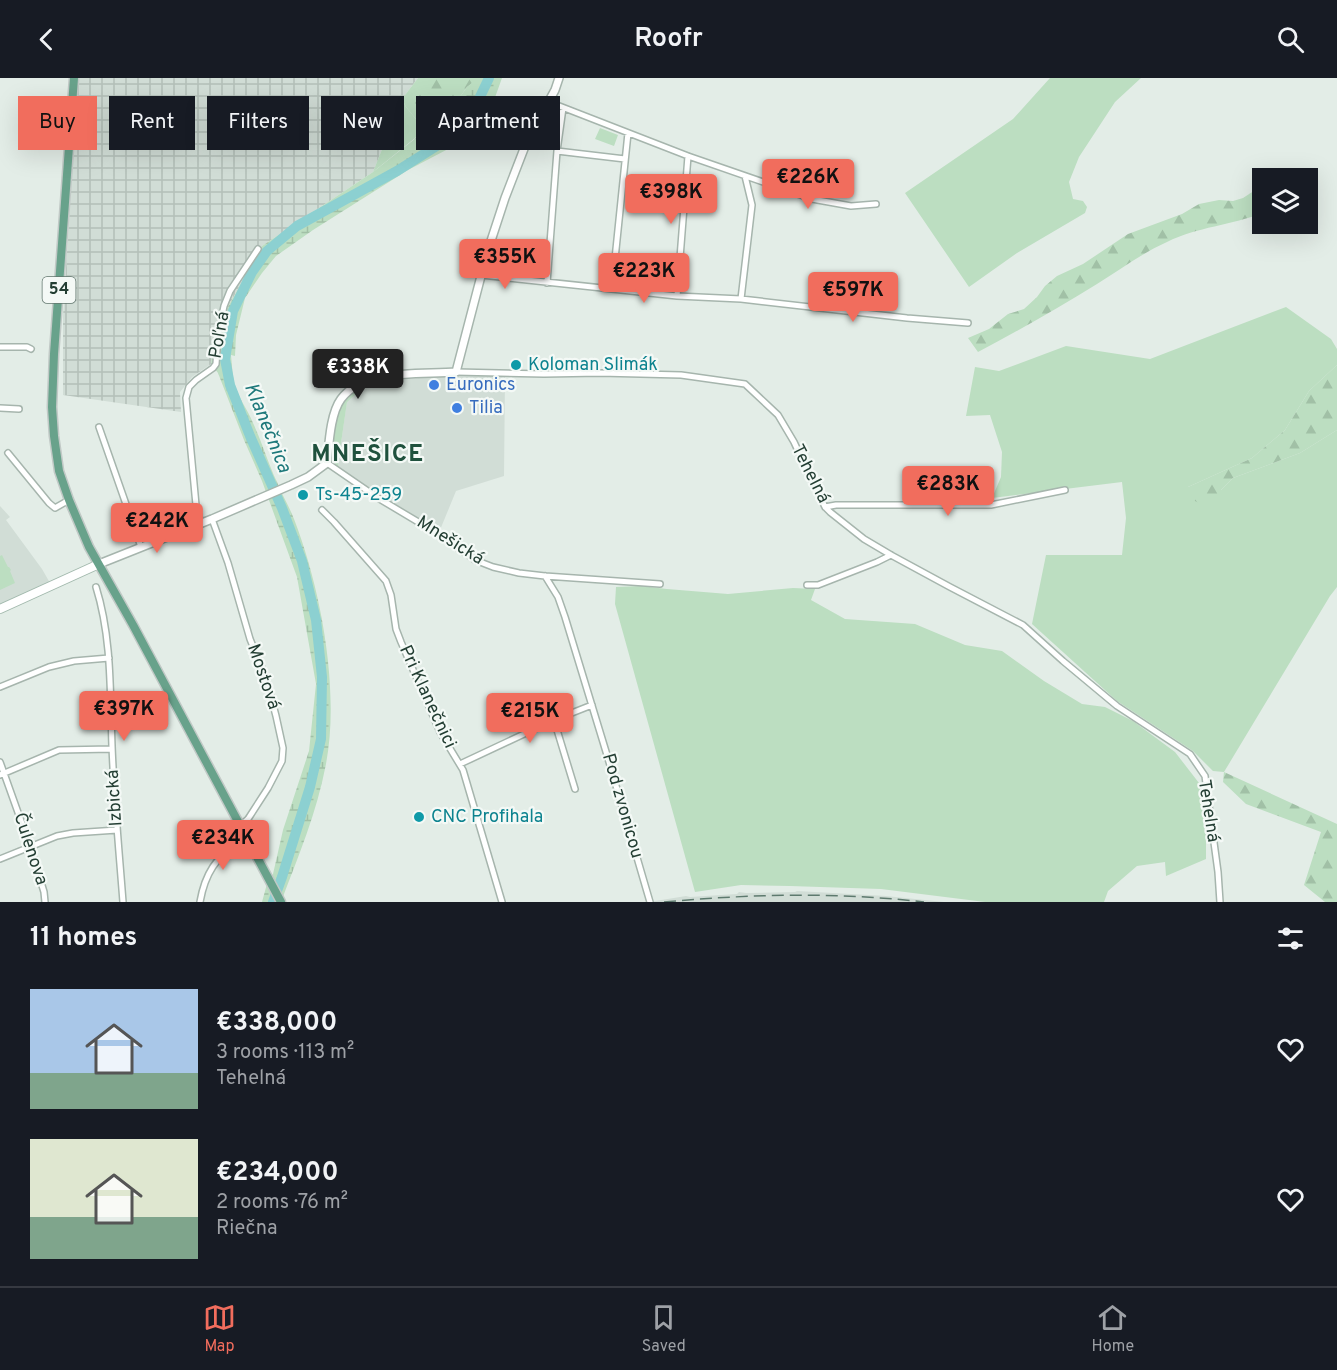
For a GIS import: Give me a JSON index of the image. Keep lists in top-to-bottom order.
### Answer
{
  "streets": {
    "main road": ["54"],
    "street": [
      "Poľná",
      "Tehelná",
      "Mnešická",
      "Mostová",
      "Pri Klanečnici",
      "Izbická",
      "Pod zvonicou",
      "Čulenova"
    ]
  },
  "crossings": [
    ["54", "Mostová"],
    ["Tehelná", "Mnešická"],
    ["Mnešická", "Pod zvonicou"]
  ],
  "districts": ["MNEŠICE"],
  "water": ["Klanečnica"],
  "places": [
    "Koloman Slimák",
    "Euronics",
    "Tilia",
    "Ts-45-259",
    "CNC Profihala"
  ],
  "page": {
    "header": "Roofr",
    "chip": [
      "Buy",
      "Rent",
      "Filters",
      "New",
      "Apartment"
    ],
    "price": [
      "€226K",
      "€398K",
      "€355K",
      "€223K",
      "€597K",
      "€338K",
      "€283K",
      "€242K",
      "€397K",
      "€215K",
      "€234K"
    ],
    "heading": "11 homes",
    "list": [
      {
        "name": "€338,000",
        "note": "3 rooms · 113 m² · Tehelná"
      },
      {
        "name": "€234,000",
        "note": "2 rooms · 76 m² · Riečna"
      }
    ],
    "tabs": ["Map", "Saved", "Home"]
  }
}
